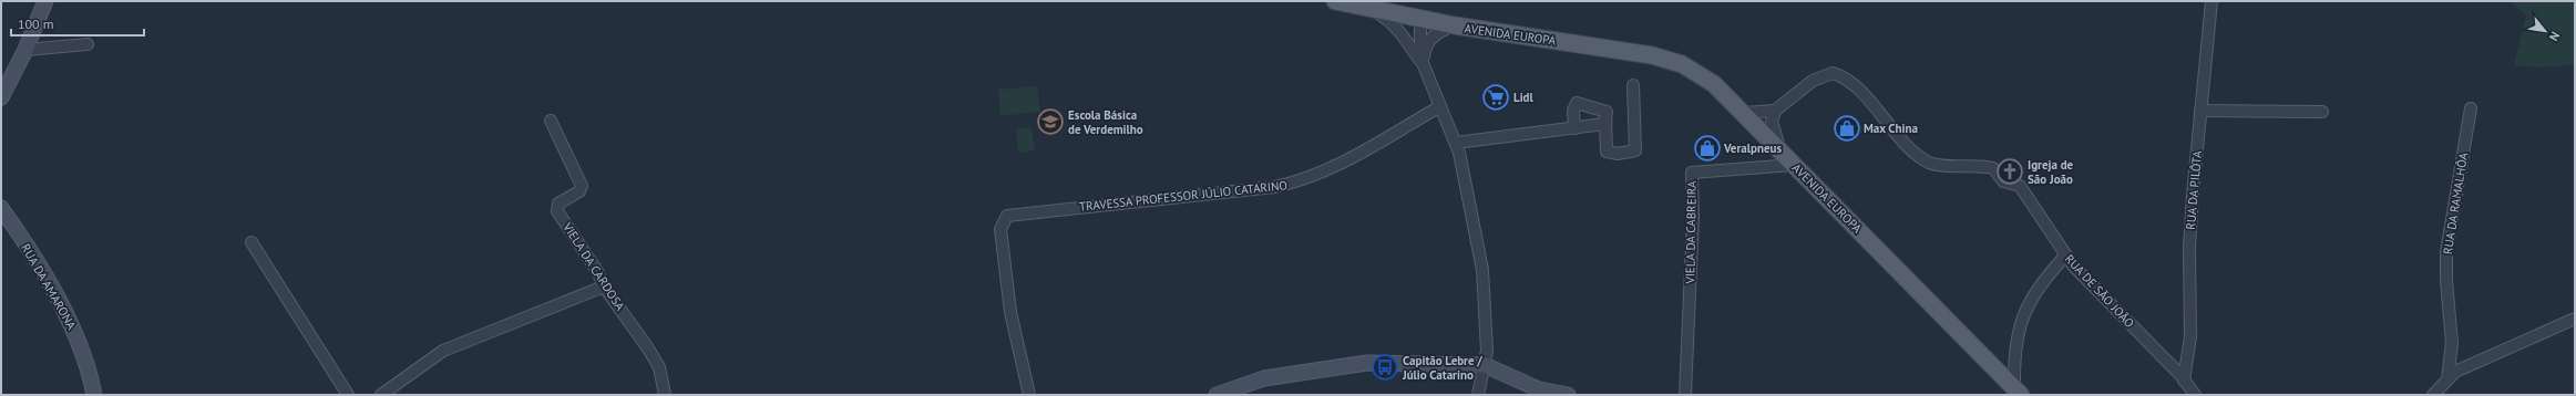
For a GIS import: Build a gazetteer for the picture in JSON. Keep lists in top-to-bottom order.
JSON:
{
  "streets": {
    "main road": ["AVENIDA EUROPA", "RUA DA AMARONA"],
    "street": [
      "RUA DA PILÔTA",
      "TRAVESSA PROFESSOR JÚLIO CATARINO",
      "RUA DA RAMALHÔA",
      "VIELA DA CABREIRA",
      "VIELA DA CARDOSA",
      "RUA DE SÃO JOÃO"
    ]
  },
  "crossings": [
    ["AVENIDA EUROPA", "VIELA DA CABREIRA"],
    ["RUA DA PILÔTA", "RUA DE SÃO JOÃO"]
  ],
  "places": {
    "supermarket": ["Lidl"],
    "school or university": ["Escola Básica de Verdemilho"],
    "shop": ["Max China", "Veralpneus"],
    "church": ["Igreja de São João"],
    "bus stop": ["Capitão Lebre / Júlio Catarino"]
  },
  "scale_bar": "100 m",
  "north": "bottom right"
}
